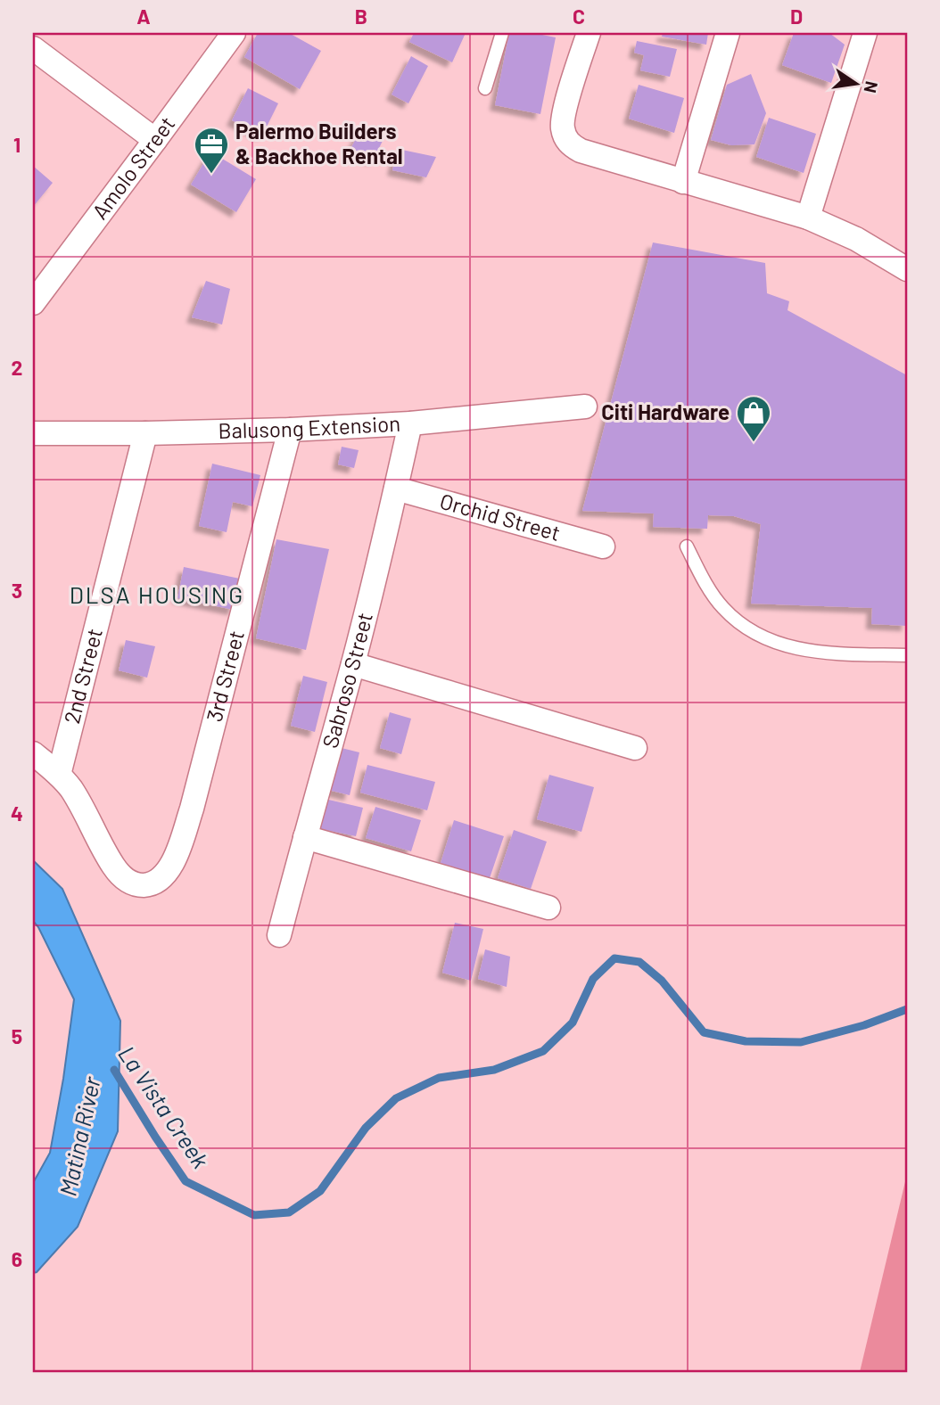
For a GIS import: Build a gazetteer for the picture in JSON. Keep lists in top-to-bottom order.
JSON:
{
  "streets": {
    "street": [
      "Amolo Street",
      "Balusong Extension",
      "Orchid Street",
      "2nd Street",
      "3rd Street",
      "Sabroso Street"
    ]
  },
  "crossings": [
    ["Balusong Extension", "2nd Street"],
    ["Balusong Extension", "3rd Street"],
    ["Balusong Extension", "Sabroso Street"],
    ["Orchid Street", "Sabroso Street"],
    ["2nd Street", "3rd Street"]
  ],
  "districts": ["DLSA HOUSING"],
  "water": ["La Vista Creek", "Matina River"],
  "places": {
    "office": ["Palermo Builders & Backhoe Rental"],
    "shop": ["Citi Hardware"]
  },
  "north": "right",
  "grid": {
    "columns": [
      "A",
      "B",
      "C",
      "D"
    ],
    "rows": [
      "1",
      "2",
      "3",
      "4",
      "5",
      "6"
    ]
  }
}
